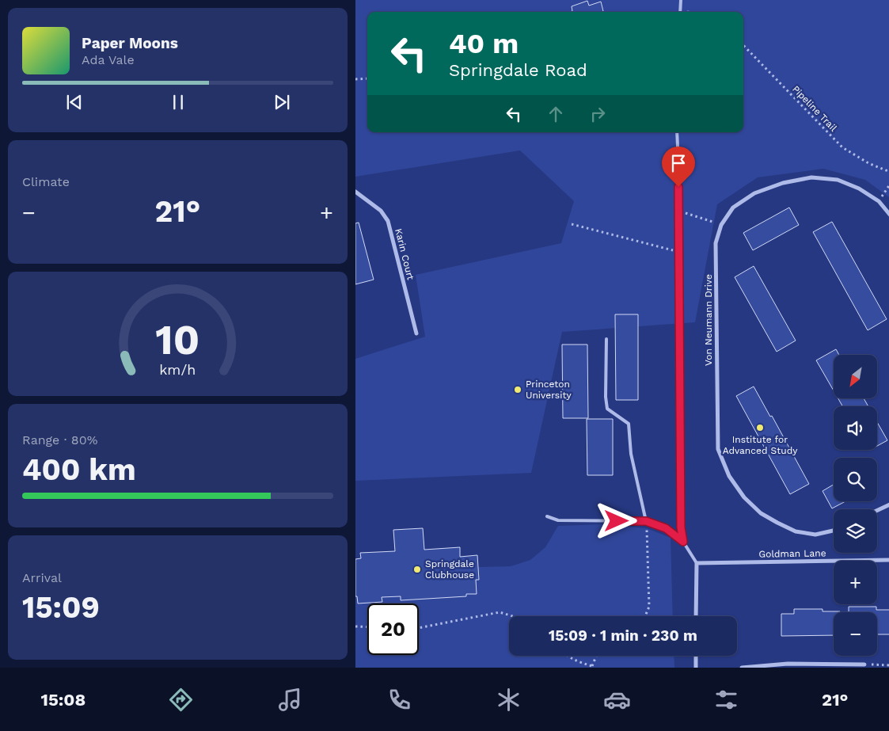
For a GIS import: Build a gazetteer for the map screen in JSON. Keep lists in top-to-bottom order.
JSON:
{
  "streets": {
    "street": ["Karin Court", "Von Neumann Drive", "Goldman Lane"],
    "path": ["Pipeline Trail"]
  },
  "places": ["Princeton University", "Institute for Advanced Study", "Springdale Clubhouse"],
  "north": "bottom left",
  "page": {
    "turn": ["40 m", "Springdale Road"],
    "song": ["Paper Moons", "Ada Vale"],
    "tile": [
      "Climate",
      ["Range · 80%", "400 km"],
      ["Arrival", "15:09"]
    ],
    "heat": ["−", "21°", "+"],
    "map_buttons": ["+", "−"],
    "limit": "20",
    "trip": "15:09 · 1 min · 230 m",
    "tabs": ["15:08", "21°"],
    "gauge": ["10", "km/h"]
  }
}
